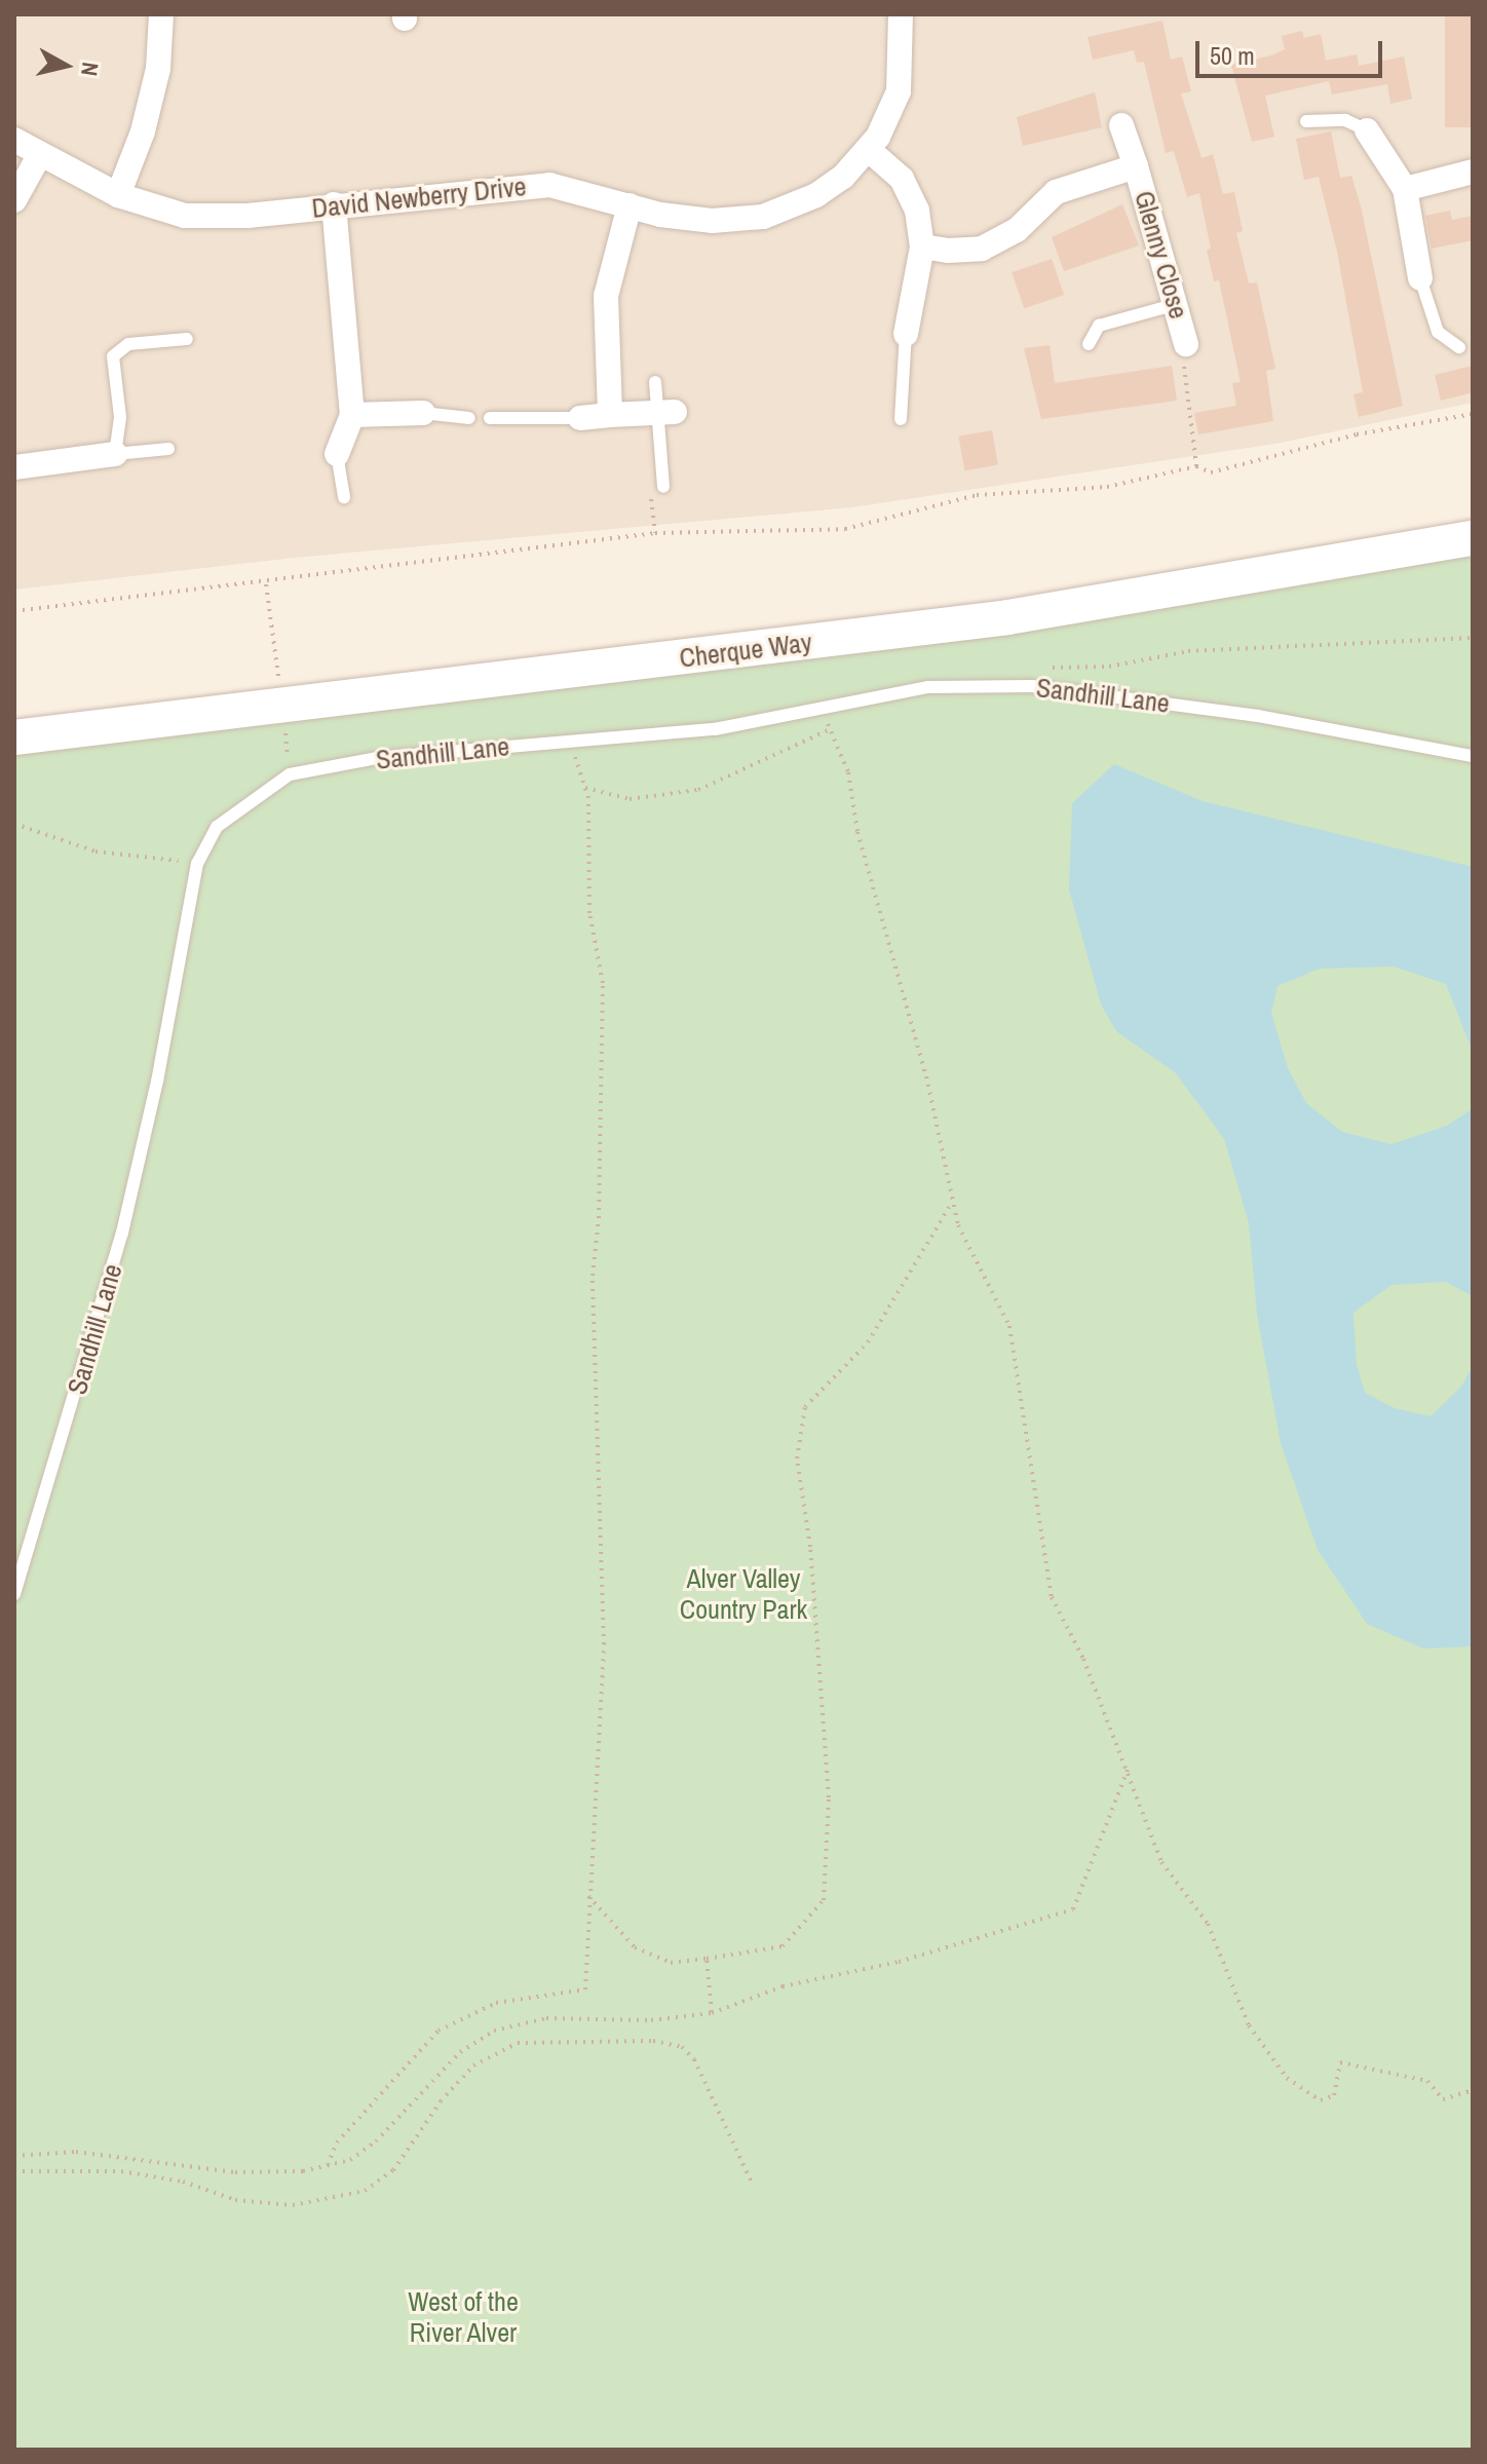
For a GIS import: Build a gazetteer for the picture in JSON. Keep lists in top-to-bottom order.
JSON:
{
  "streets": {
    "street": ["David Newberry Drive", "Glenny Close", "Cherque Way"],
    "lane": ["Sandhill Lane"]
  },
  "parks": ["Alver Valley Country Park", "West of the River Alver"],
  "scale_bar": "50 m",
  "north": "right"
}
